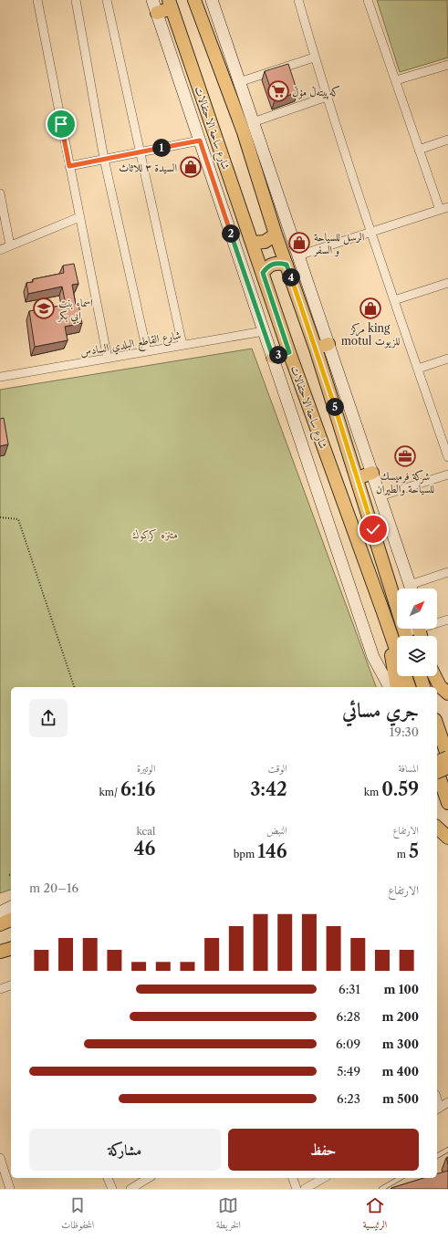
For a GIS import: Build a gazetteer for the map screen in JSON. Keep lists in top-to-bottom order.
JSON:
{
  "streets": {
    "main road": ["شارع ساحة الاحتفالات"],
    "street": ["شارع القاطع البلدي السادس"]
  },
  "parks": ["متنزه كركوك"],
  "places": {
    "supermarket": ["کەپیتەڵ مۆڵ"],
    "shop": ["السيدة ٣ للاثاث", "الرسل للسياحة و السفر", "مركز king motul للزيوت"],
    "school or university": ["اسماء بنت ابي بكر"],
    "office": ["شركة فرميسك للسياحة والطيران"]
  },
  "north": "top right",
  "page": {
    "pins": [
      "1",
      "2",
      "4",
      "3",
      "5"
    ],
    "heading": ["جري مسائي", "19:30"],
    "stats": [
      ["المسافة", "0.59 km"],
      ["الوقت", "3:42"],
      ["الوتيرة", "6:16 /km"],
      ["الارتفاع", "5 m"],
      ["النبض", "146 bpm"],
      ["kcal", "46"]
    ],
    "chart": ["الارتفاع", "16–20 m"],
    "list": [
      {
        "name": "100 m",
        "note": "6:31"
      },
      {
        "name": "200 m",
        "note": "6:28"
      },
      {
        "name": "300 m",
        "note": "6:09"
      },
      {
        "name": "400 m",
        "note": "5:49"
      },
      {
        "name": "500 m",
        "note": "6:23"
      }
    ],
    "buttons": ["حفظ", "مشاركة"],
    "tabs": ["الرئيسية", "الخريطة", "المحفوظات"]
  }
}
